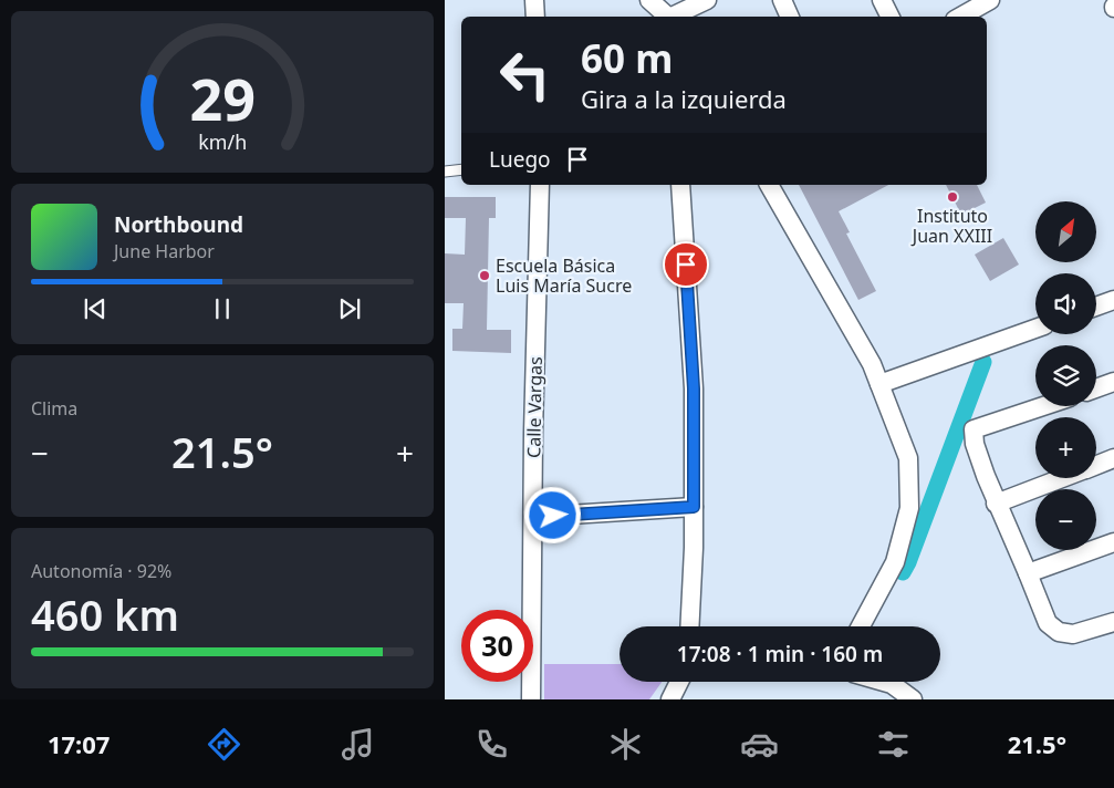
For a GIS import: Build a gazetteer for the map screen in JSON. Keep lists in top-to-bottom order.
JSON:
{
  "streets": {
    "street": ["Calle Vargas"]
  },
  "places": ["Instituto Juan XXIII", "Escuela Básica Luis María Sucre"],
  "north": "top right",
  "page": {
    "turn": ["60 m", "Gira a la izquierda"],
    "then": "Luego",
    "map_buttons": ["+", "−"],
    "song": ["Northbound", "June Harbor"],
    "tile": [
      "Clima",
      ["Autonomía · 92%", "460 km"]
    ],
    "heat": ["−", "21.5°", "+"],
    "limit": "30",
    "trip": "17:08 · 1 min · 160 m",
    "tabs": ["17:07", "21.5°"],
    "gauge": ["29", "km/h"]
  }
}
